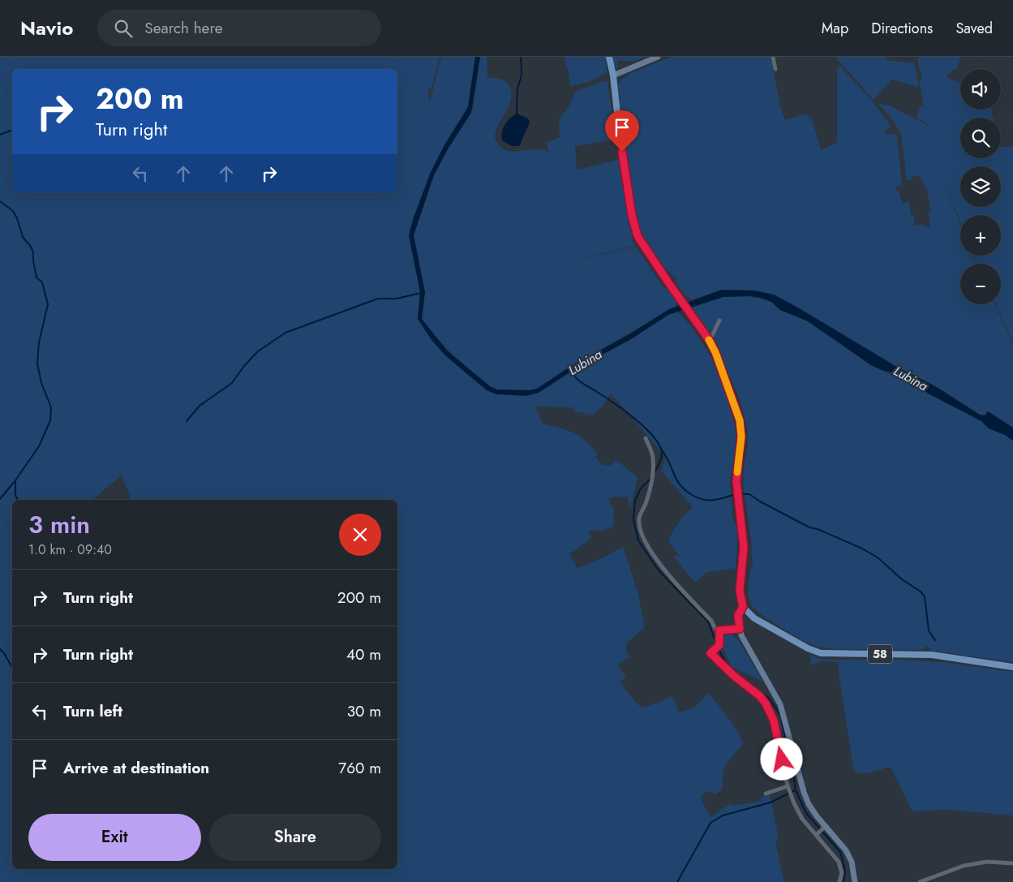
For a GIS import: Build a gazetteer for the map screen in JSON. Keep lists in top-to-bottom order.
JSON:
{
  "streets": {
    "main road": ["58"]
  },
  "water": ["Lubina"],
  "page": {
    "header": "Navio",
    "search": "Search here",
    "nav": ["Map", "Directions", "Saved"],
    "map_buttons": ["+", "−"],
    "turn": ["200 m", "Turn right"],
    "heading": ["3 min", "1.0 km · 09:40"],
    "list": [
      {
        "name": "Turn right",
        "value": "200 m"
      },
      {
        "name": "Turn right",
        "value": "40 m"
      },
      {
        "name": "Turn left",
        "value": "30 m"
      },
      {
        "name": "Arrive at destination",
        "value": "760 m"
      }
    ],
    "buttons": ["Exit", "Share"]
  }
}
